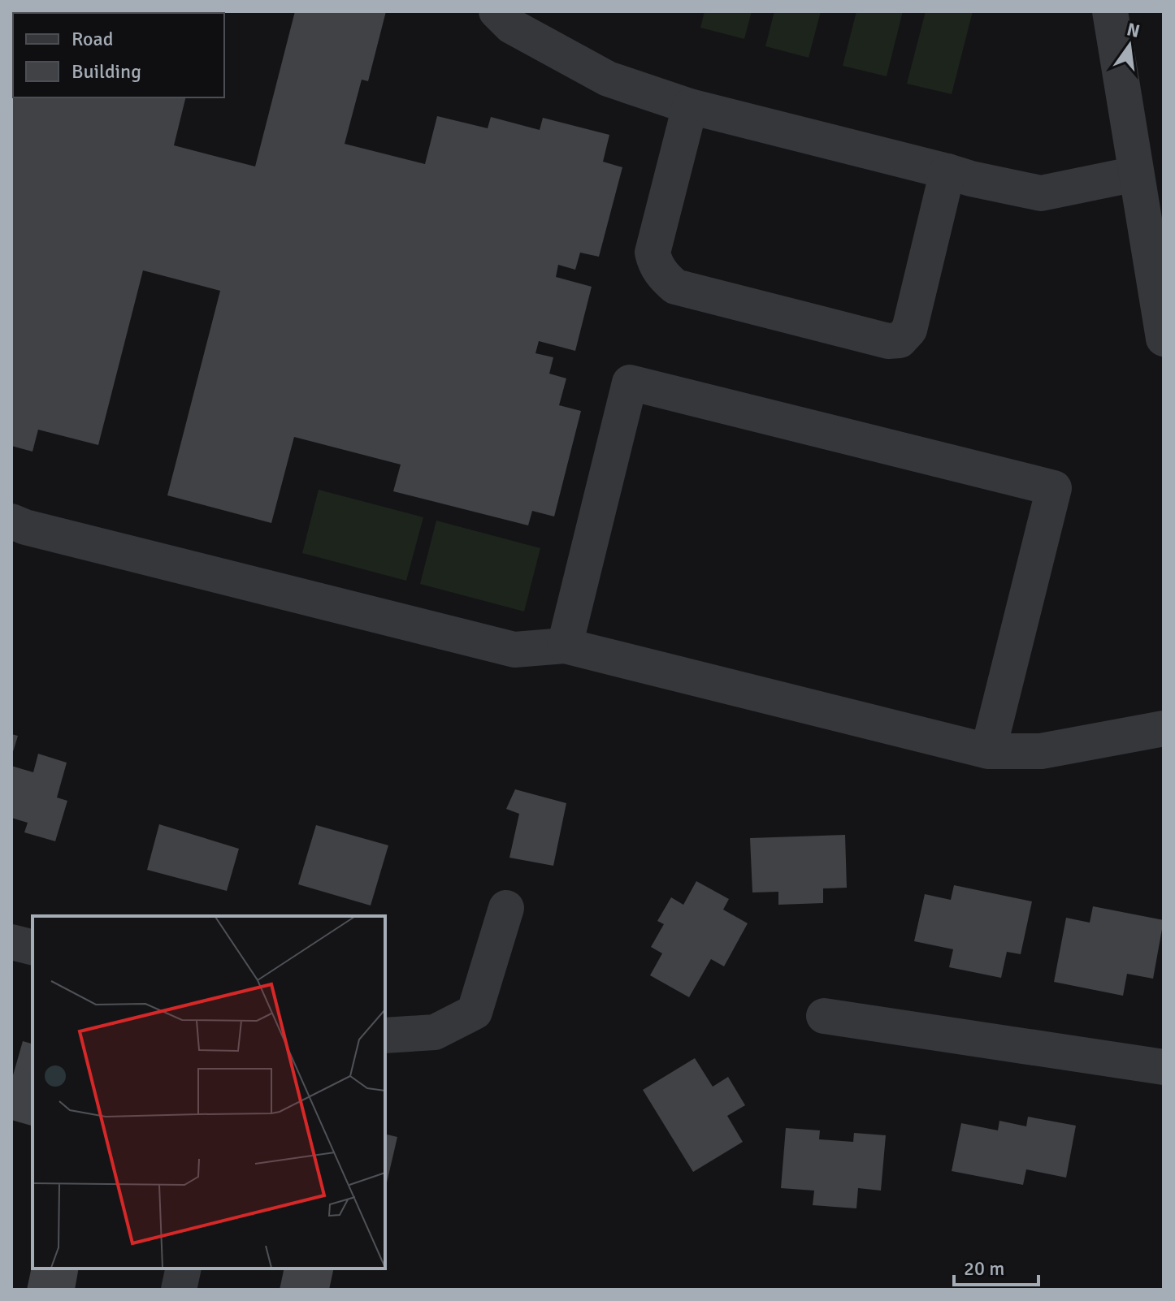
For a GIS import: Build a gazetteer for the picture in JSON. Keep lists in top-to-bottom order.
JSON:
{
  "legend": ["Road", "Building"],
  "scale_bar": "20 m",
  "north": "top"
}
